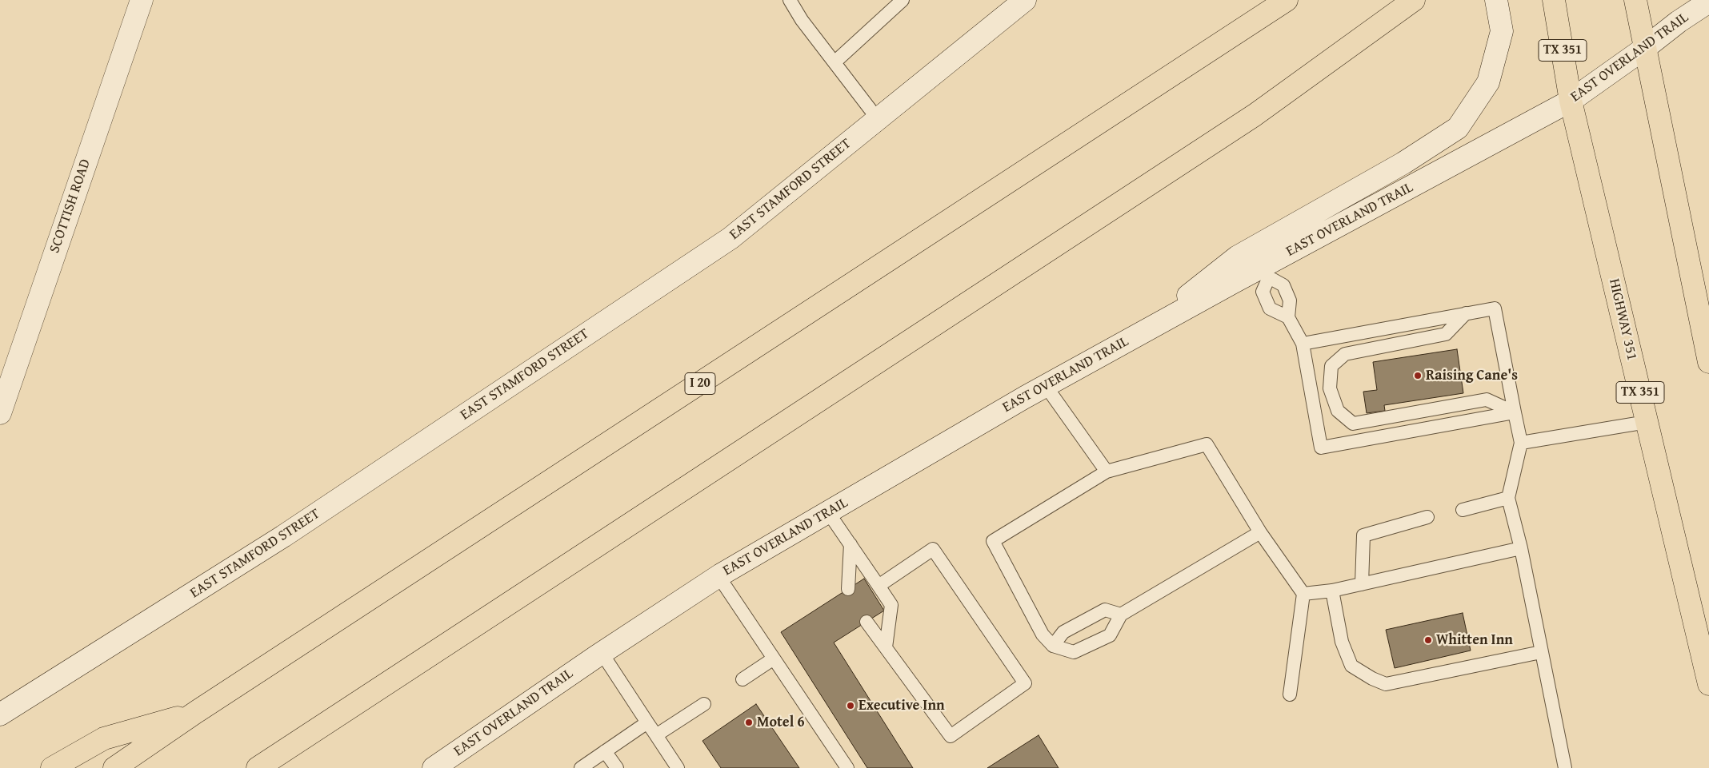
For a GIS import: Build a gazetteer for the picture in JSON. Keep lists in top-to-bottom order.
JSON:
{
  "streets": {
    "main road": [
      "TX 351",
      "EAST OVERLAND TRAIL",
      "EAST STAMFORD STREET",
      "SCOTTISH ROAD",
      "HIGHWAY 351",
      "I 20"
    ]
  },
  "crossings": [
    ["EAST OVERLAND TRAIL", "HIGHWAY 351"]
  ],
  "places": [
    "Raising Cane's",
    "Whitten Inn",
    "Executive Inn",
    "Motel 6"
  ]
}
